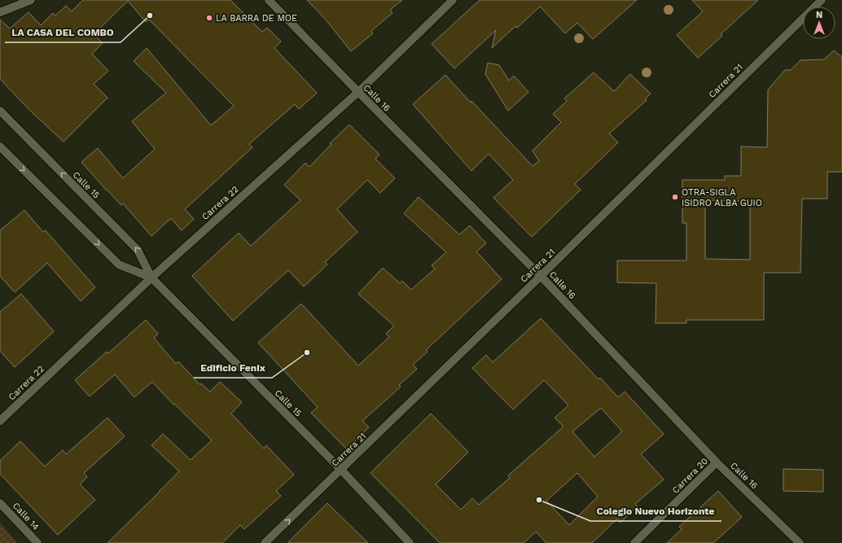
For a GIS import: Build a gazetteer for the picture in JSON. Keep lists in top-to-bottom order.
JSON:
{
  "streets": {
    "street": [
      "Carrera 21",
      "Calle 16",
      "Calle 15",
      "Carrera 22",
      "Carrera 20",
      "Calle 14"
    ]
  },
  "crossings": [
    ["Carrera 21", "Calle 16"],
    ["Carrera 21", "Calle 15"],
    ["Calle 16", "Carrera 22"],
    ["Calle 16", "Carrera 20"],
    ["Calle 15", "Carrera 22"]
  ],
  "places": [
    "LA CASA DEL COMBO",
    "LA BARRA DE MOE",
    "OTRA-SIGLA ISIDRO ALBA GUIO",
    "Edificio Fenix",
    "Colegio Nuevo Horizonte"
  ],
  "north": "top"
}
